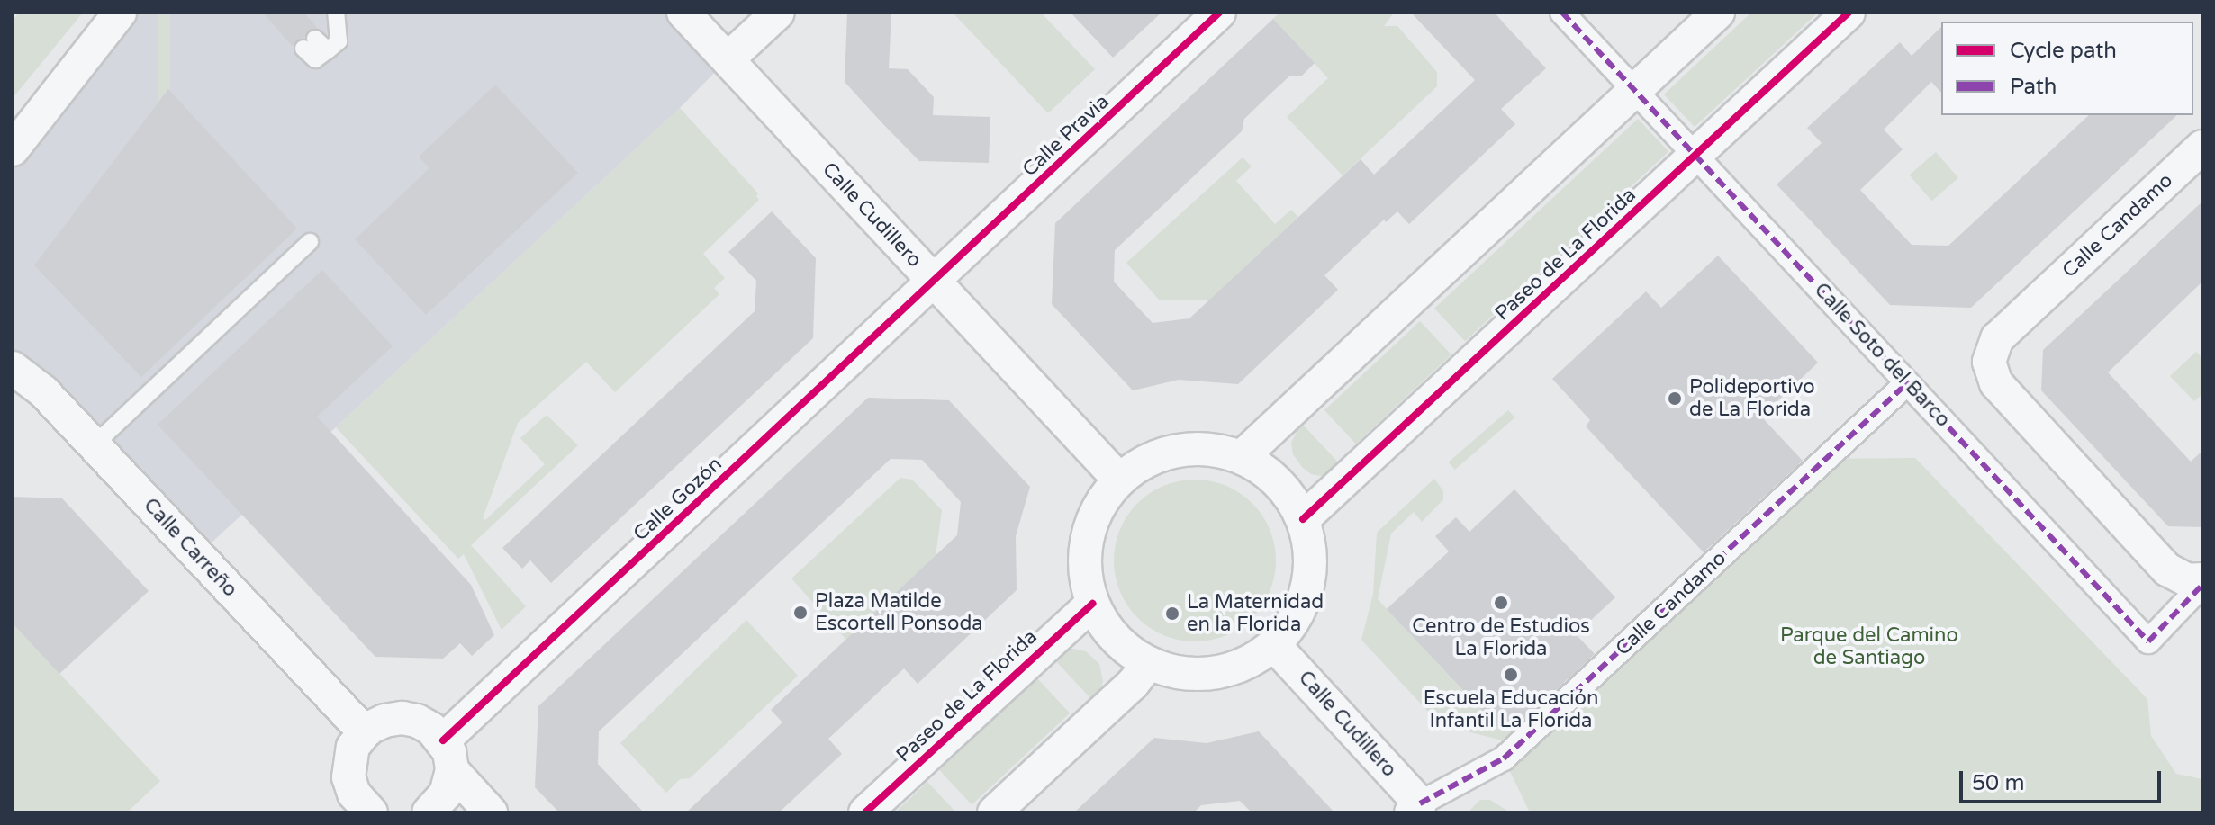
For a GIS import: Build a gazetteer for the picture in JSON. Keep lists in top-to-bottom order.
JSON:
{
  "streets": {
    "street": [
      "Calle Pravia",
      "Calle Cudillero",
      "Calle Candamo",
      "Paseo de La Florida",
      "Calle Soto del Barco",
      "Calle Gozón",
      "Calle Carreño"
    ]
  },
  "crossings": [
    ["Calle Pravia", "Calle Cudillero"],
    ["Calle Pravia", "Calle Gozón"],
    ["Calle Cudillero", "Calle Candamo"],
    ["Calle Cudillero", "Paseo de La Florida"],
    ["Calle Cudillero", "Calle Gozón"],
    ["Calle Candamo", "Calle Soto del Barco"],
    ["Paseo de La Florida", "Calle Soto del Barco"]
  ],
  "parks": ["Parque del Camino de Santiago"],
  "places": [
    "Polideportivo de La Florida",
    "Centro de Estudios La Florida",
    "Plaza Matilde Escortell Ponsoda",
    "La Maternidad en la Florida",
    "Escuela Educación Infantil La Florida"
  ],
  "legend": ["Cycle path", "Path"],
  "scale_bar": "50 m"
}
